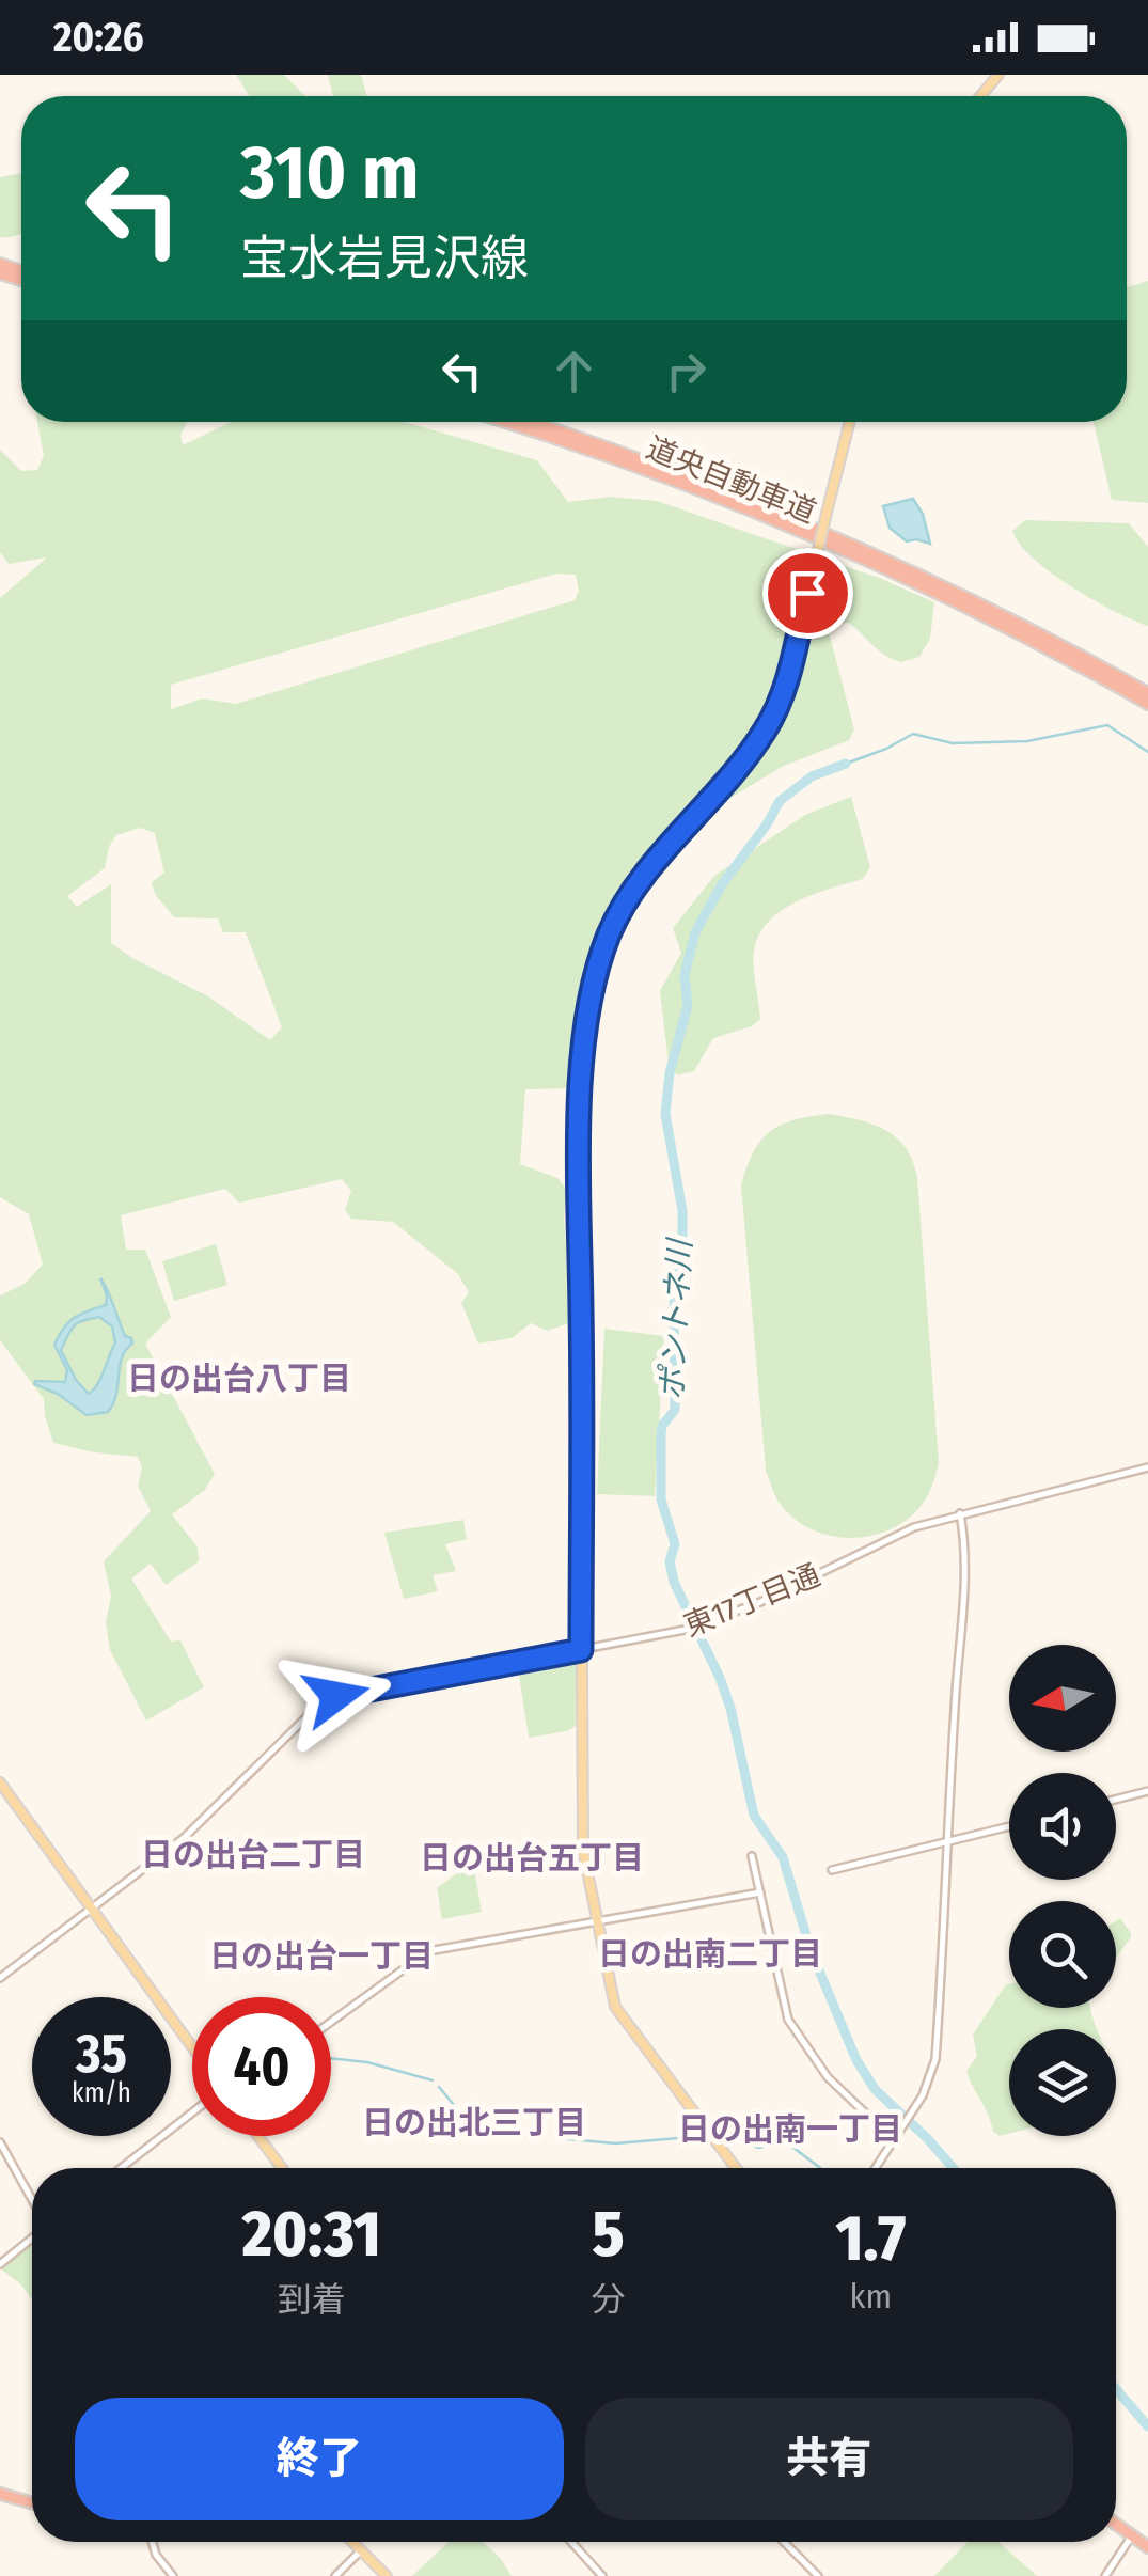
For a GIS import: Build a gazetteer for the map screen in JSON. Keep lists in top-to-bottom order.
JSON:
{
  "streets": {
    "highway": ["道央自動車道"],
    "street": ["東17丁目通"]
  },
  "districts": [
    "日の出台八丁目",
    "日の出台二丁目",
    "日の出台五丁目",
    "日の出南二丁目",
    "日の出台一丁目",
    "日の出北三丁目",
    "日の出南一丁目"
  ],
  "water": ["ポントネ川"],
  "north": "left",
  "page": {
    "status": "20:26",
    "turn": ["310 m", "宝水岩見沢線"],
    "speed": "35 km/h",
    "limit": "40",
    "eta": [
      "20:31",
      "到着",
      "5",
      "分",
      "1.7",
      "km"
    ],
    "buttons": ["終了", "共有"]
  }
}
